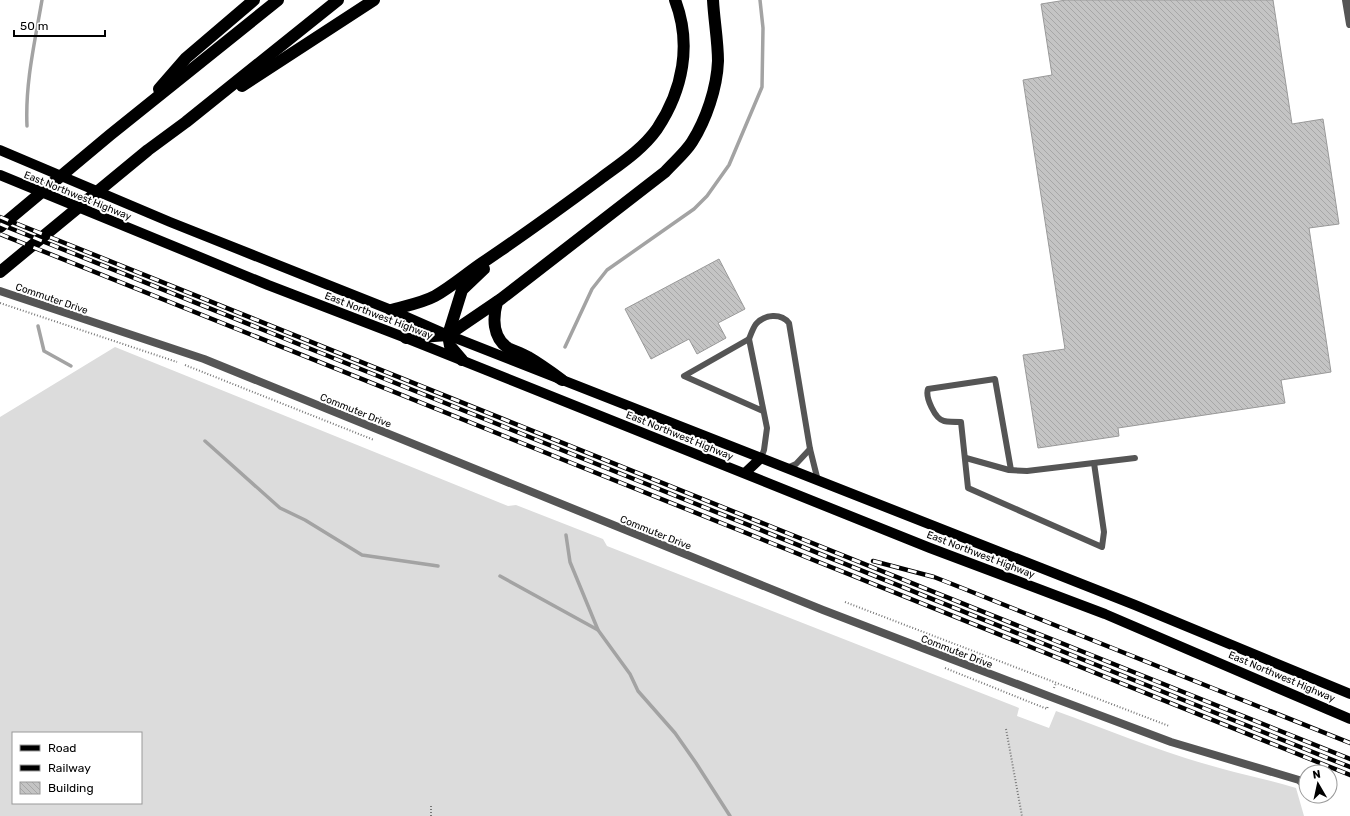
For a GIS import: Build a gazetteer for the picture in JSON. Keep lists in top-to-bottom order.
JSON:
{
  "streets": {
    "main road": ["East Northwest Highway"],
    "street": ["Commuter Drive"]
  },
  "legend": ["Road", "Railway", "Building"],
  "scale_bar": "50 m",
  "north": "top"
}
